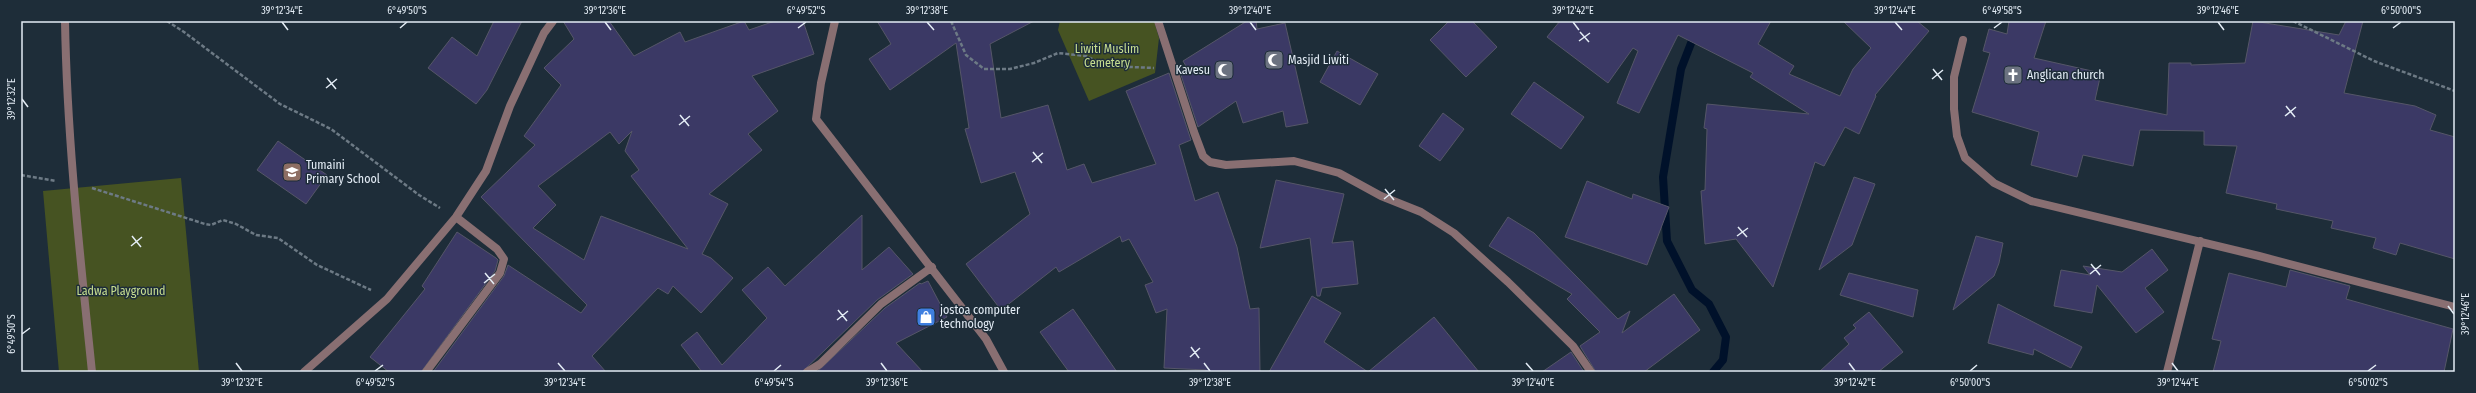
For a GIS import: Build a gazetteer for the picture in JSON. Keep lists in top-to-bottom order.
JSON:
{
  "parks": ["Liwiti Muslim Cemetery", "Ladwa Playground"],
  "places": {
    "mosque": ["Masjid Liwiti", "Kavesu"],
    "church": ["Anglican church"],
    "school or university": ["Tumaini Primary School"],
    "shop": ["jostoa computer technology"]
  },
  "coordinates": [
    "39°12'34\"E",
    "6°49'50\"S",
    "39°12'36\"E",
    "6°49'52\"S",
    "39°12'38\"E",
    "39°12'40\"E",
    "39°12'42\"E",
    "39°12'44\"E",
    "6°49'58\"S",
    "39°12'46\"E",
    "6°50'00\"S",
    "39°12'32\"E",
    "6°49'54\"S",
    "6°50'02\"S"
  ]
}
